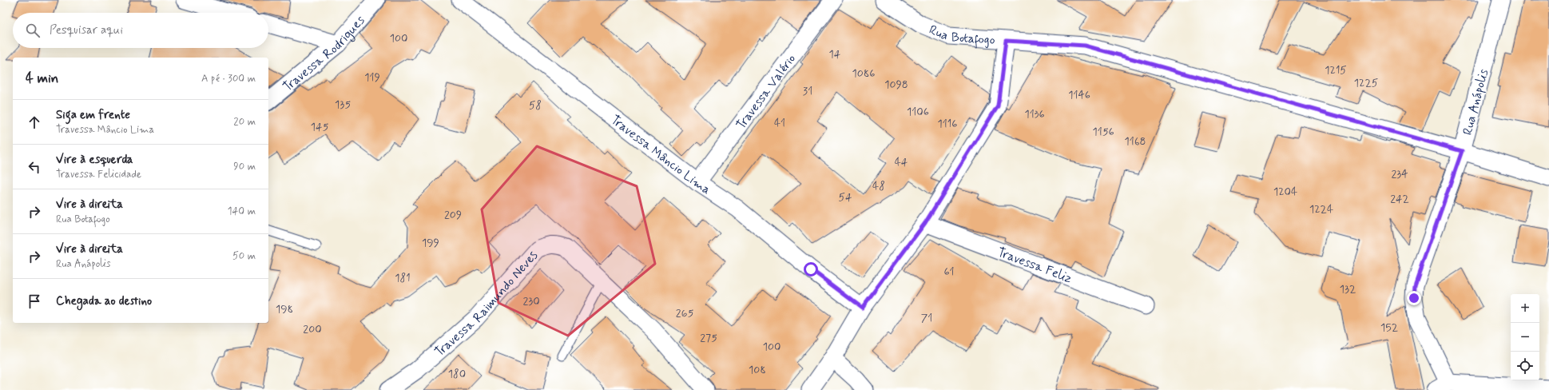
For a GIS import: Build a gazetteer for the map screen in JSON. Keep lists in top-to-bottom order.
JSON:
{
  "streets": {
    "street": [
      "Rua Botafogo",
      "Travessa Rodrigues",
      "Travessa Valério",
      "Rua Anápolis",
      "Travessa Mâncio Lima",
      "Travessa Feliz",
      "Travessa Raimundo Neves"
    ]
  },
  "crossings": [
    ["Rua Botafogo", "Rua Anápolis"],
    ["Travessa Valério", "Travessa Mâncio Lima"]
  ],
  "house_numbers": [
    "100",
    "14",
    "1215",
    "1086",
    "119",
    "1225",
    "1098",
    "31",
    "1146",
    "135",
    "58",
    "1106",
    "1136",
    "41",
    "1116",
    "145",
    "1156",
    "1168",
    "44",
    "234",
    "48",
    "1204",
    "54",
    "242",
    "1224",
    "209",
    "199",
    "61",
    "181",
    "132",
    "230",
    "198",
    "265",
    "71",
    "152",
    "200",
    "275",
    "100",
    "108",
    "180"
  ],
  "page": {
    "search": "Pesquisar aqui",
    "heading": ["4 min", "A pé · 300 m"],
    "list": [
      ["Siga em frente", "Travessa Mâncio Lima", "20 m"],
      ["Vire à esquerda", "Travessa Felicidade", "90 m"],
      ["Vire à direita", "Rua Botafogo", "140 m"],
      ["Vire à direita", "Rua Anápolis", "50 m"],
      "Chegada ao destino"
    ],
    "map_buttons": ["+", "−"]
  }
}
